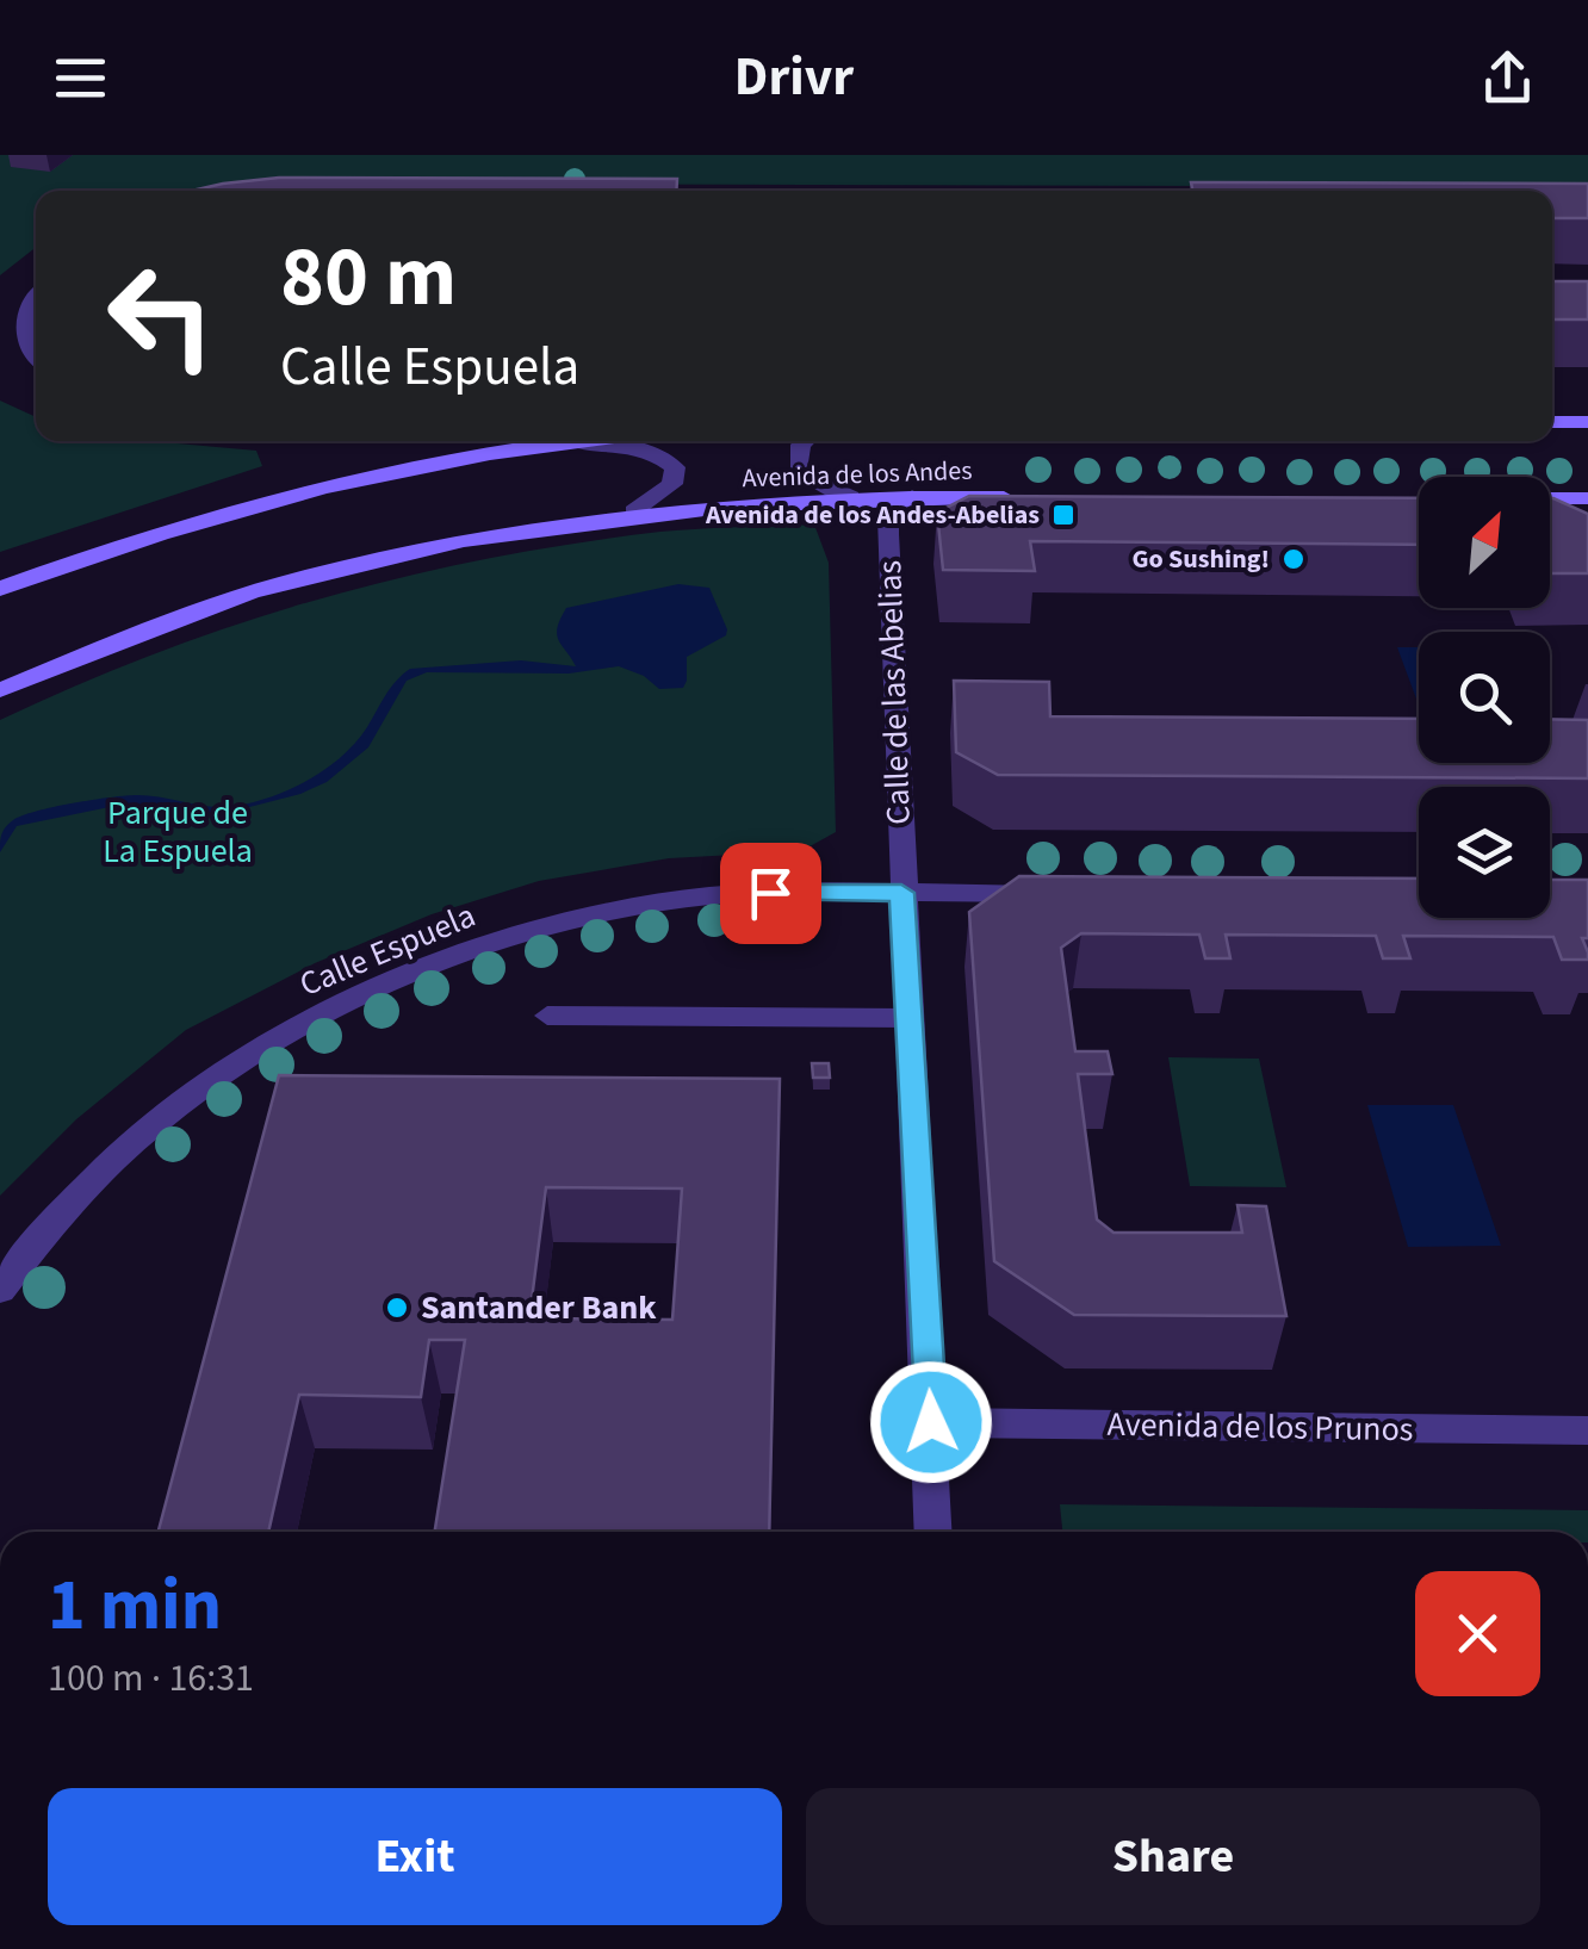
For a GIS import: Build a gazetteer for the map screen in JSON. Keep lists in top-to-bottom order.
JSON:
{
  "streets": {
    "main road": ["Avenida de los Andes"],
    "street": ["Calle de las Abelias", "Calle Espuela", "Avenida de los Prunos"]
  },
  "crossings": [
    ["Avenida de los Andes", "Calle de las Abelias"],
    ["Calle de las Abelias", "Calle Espuela"],
    ["Calle de las Abelias", "Avenida de los Prunos"]
  ],
  "parks": ["Parque de La Espuela"],
  "places": {
    "transit": ["Avenida de los Andes-Abelias"],
    "other": ["Go Sushing!", "Santander Bank"]
  },
  "north": "top right",
  "page": {
    "header": "Drivr",
    "turn": ["80 m", "Calle Espuela"],
    "heading": ["1 min", "100 m · 16:31"],
    "buttons": ["Exit", "Share"]
  }
}
